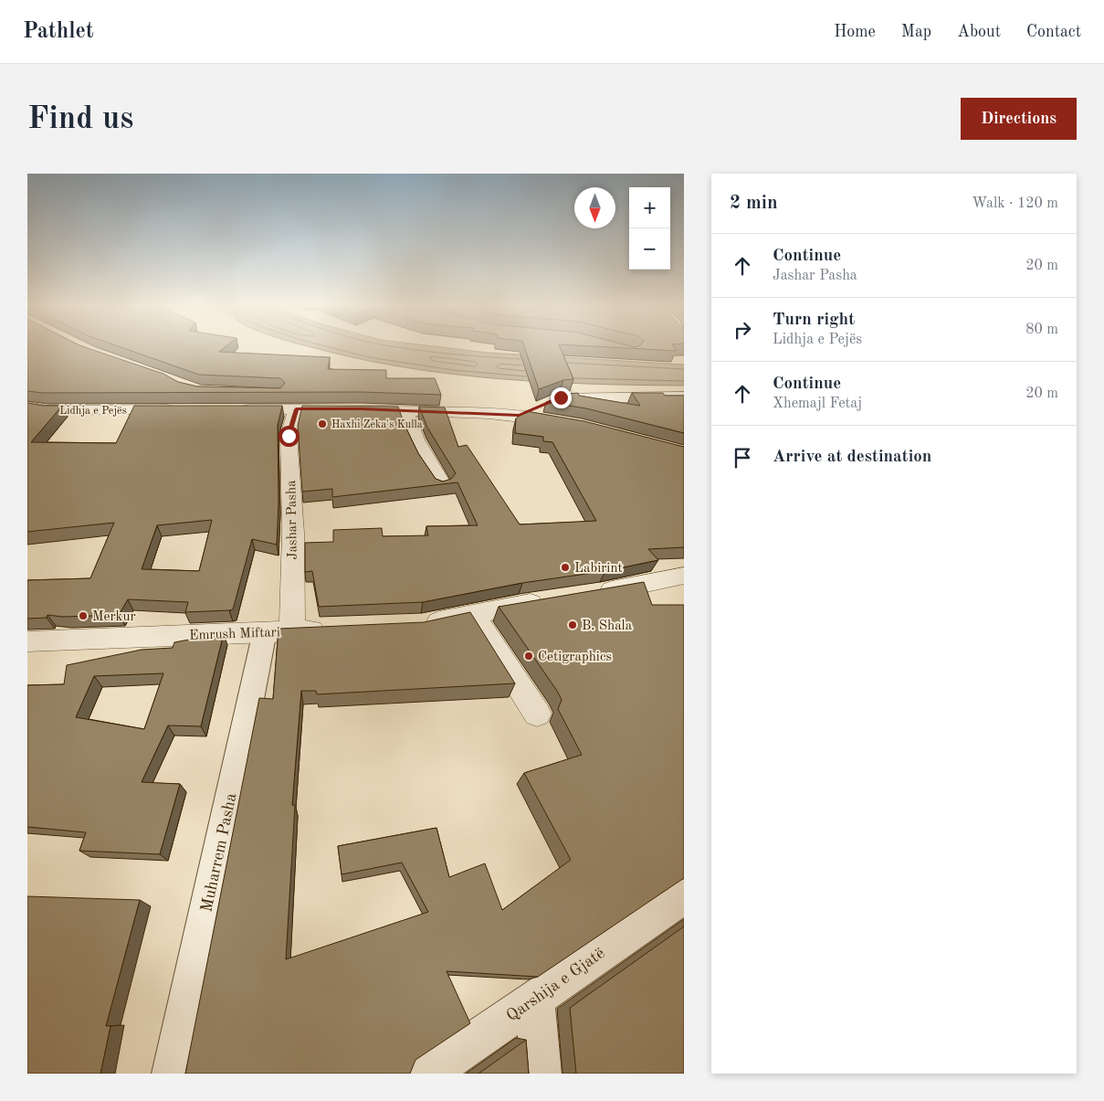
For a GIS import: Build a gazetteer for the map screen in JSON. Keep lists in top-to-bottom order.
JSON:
{
  "streets": {
    "street": [
      "Lidhja e Pejës",
      "Jashar Pasha",
      "Emrush Miftari",
      "Muharrem Pasha",
      "Qarshija e Gjatë"
    ]
  },
  "crossings": [
    ["Jashar Pasha", "Emrush Miftari"],
    ["Jashar Pasha", "Muharrem Pasha"],
    ["Emrush Miftari", "Muharrem Pasha"]
  ],
  "places": [
    "Haxhi Zeka's Kulla",
    "Labirint",
    "Merkur",
    "B. Shala",
    "Cetigraphics"
  ],
  "north": "bottom",
  "page": {
    "header": "Pathlet",
    "nav": [
      "Home",
      "Map",
      "About",
      "Contact"
    ],
    "buttons": "Directions",
    "title": "Find us",
    "heading": ["2 min", "Walk · 120 m"],
    "map_buttons": ["+", "−"],
    "list": [
      ["Continue", "Jashar Pasha", "20 m"],
      ["Turn right", "Lidhja e Pejës", "80 m"],
      ["Continue", "Xhemajl Fetaj", "20 m"],
      "Arrive at destination"
    ]
  }
}
